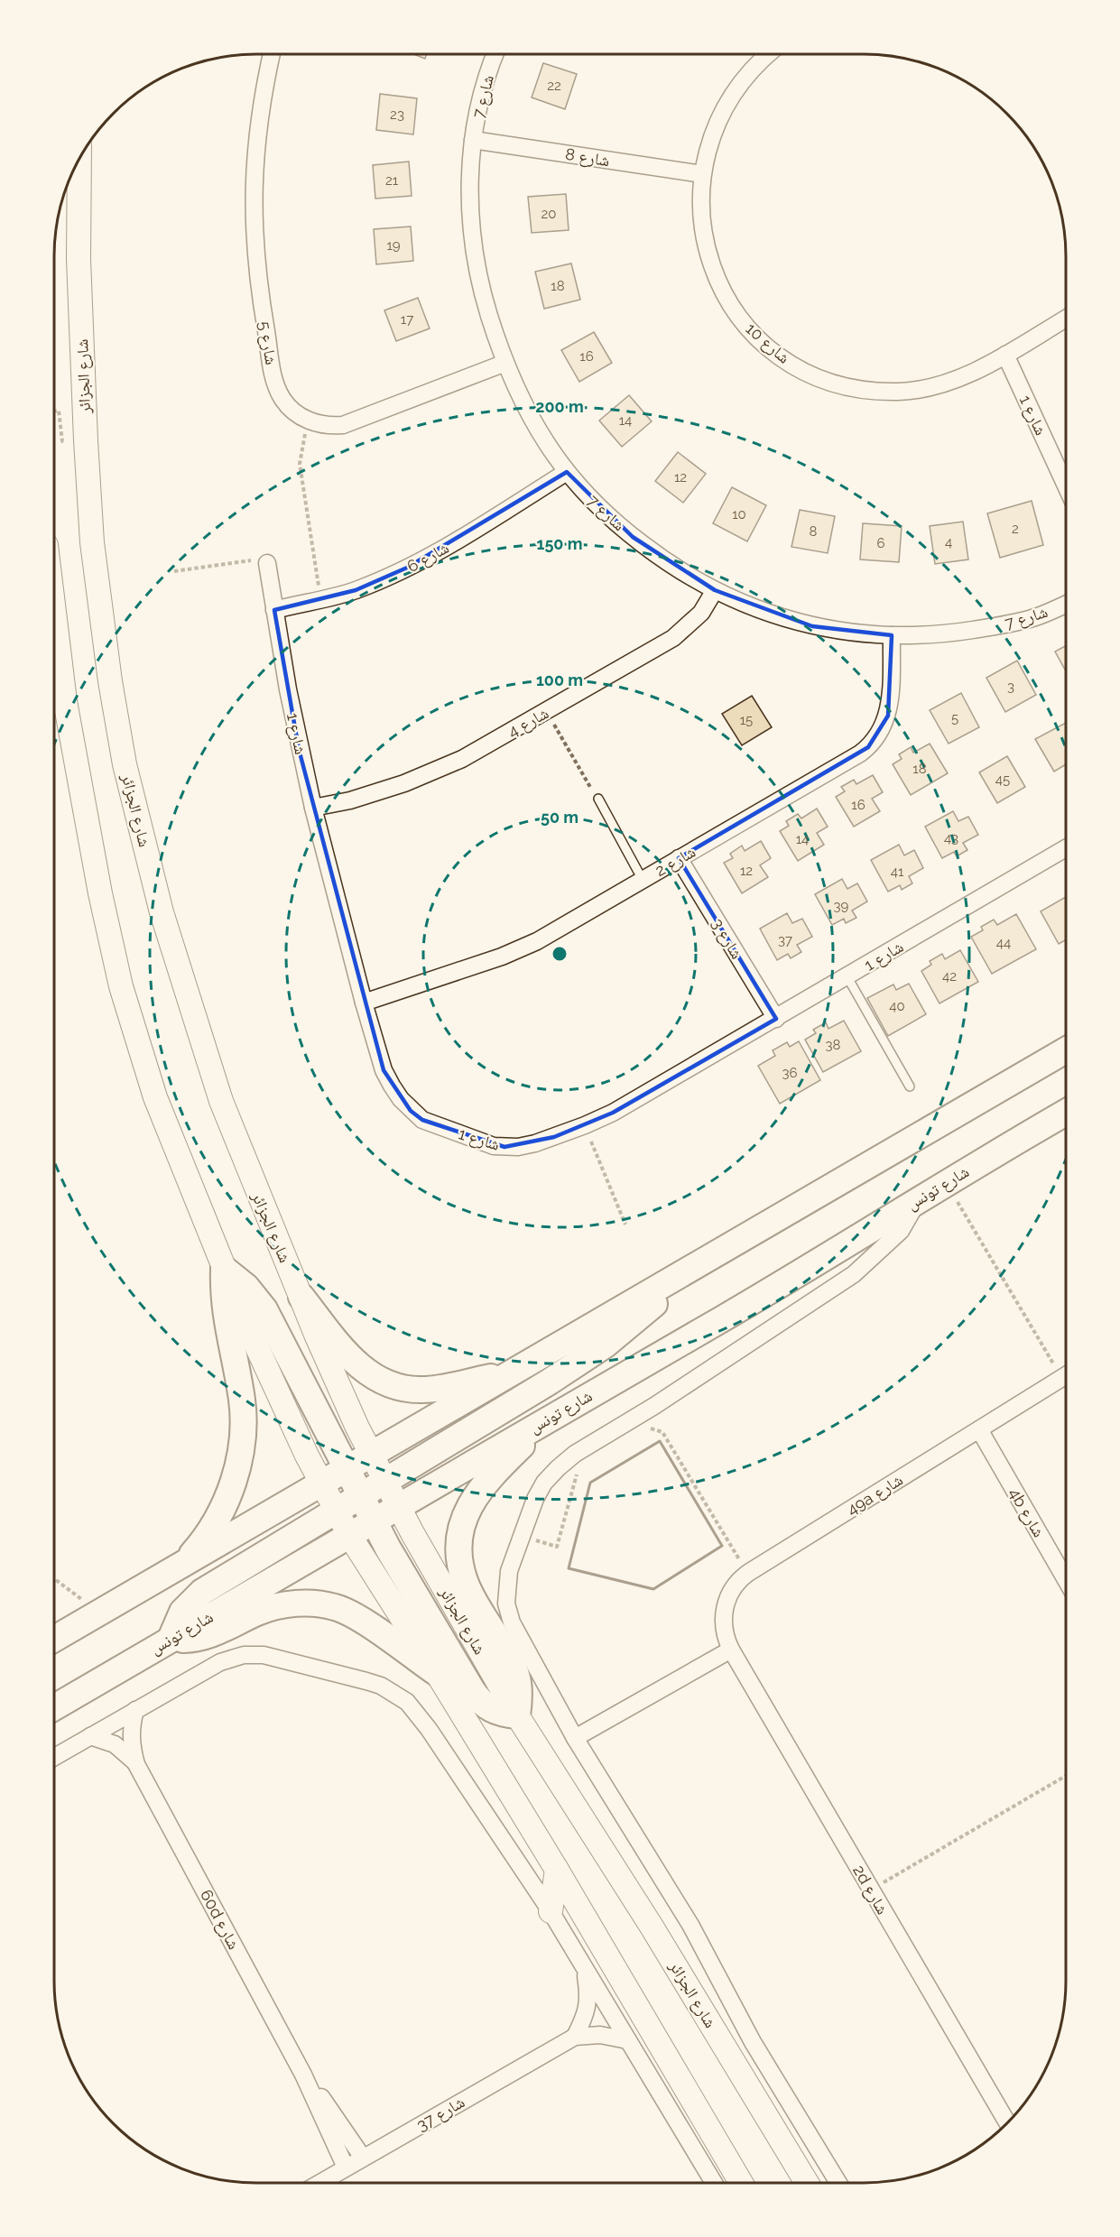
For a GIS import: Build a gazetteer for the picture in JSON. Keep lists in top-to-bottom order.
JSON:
{
  "streets": {
    "main road": ["شارع الجزائر", "شارع تونس"],
    "street": [
      "شارع 7",
      "شارع 8",
      "شارع 5",
      "شارع 10",
      "شارع 1",
      "شارع 6",
      "شارع 4",
      "شارع 2",
      "شارع 3",
      "49a شارع",
      "4b شارع",
      "2d شارع",
      "60d شارع",
      "شارع 37"
    ]
  },
  "crossings": [
    ["شارع 7", "شارع 8"],
    ["شارع 7", "شارع 5"],
    ["شارع 7", "شارع 6"],
    ["شارع 7", "شارع 4"],
    ["شارع 7", "شارع 2"],
    ["شارع 8", "شارع 10"],
    ["شارع 10", "شارع 1"],
    ["شارع الجزائر", "شارع تونس"],
    ["شارع 1", "شارع 6"],
    ["شارع 1", "شارع 4"],
    ["شارع 1", "شارع 2"],
    ["شارع 1", "شارع 3"],
    ["شارع 2", "شارع 3"],
    ["49a شارع", "4b شارع"],
    ["49a شارع", "2d شارع"],
    ["60d شارع", "شارع 37"]
  ],
  "house_numbers": [
    "22",
    "23",
    "21",
    "20",
    "19",
    "18",
    "17",
    "16",
    "14",
    "12",
    "10",
    "2",
    "8",
    "4",
    "6",
    "3",
    "5",
    "15",
    "18",
    "45",
    "16",
    "43",
    "14",
    "12",
    "41",
    "39",
    "37",
    "44",
    "42",
    "40",
    "38",
    "36"
  ],
  "rings": [
    "200 m",
    "150 m",
    "100 m",
    "50 m"
  ]
}
